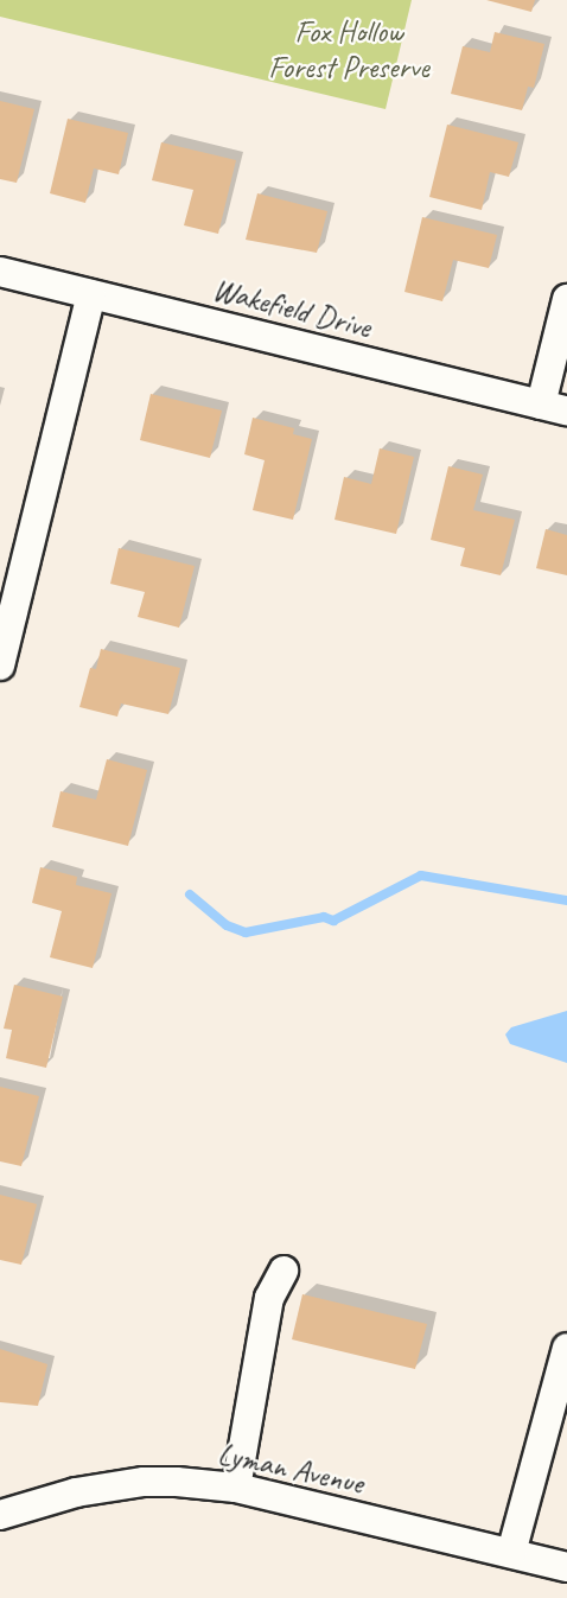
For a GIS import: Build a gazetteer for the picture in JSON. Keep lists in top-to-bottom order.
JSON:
{
  "streets": {
    "street": ["Wakefield Drive", "Lyman Avenue"]
  },
  "parks": ["Fox Hollow Forest Preserve"]
}
